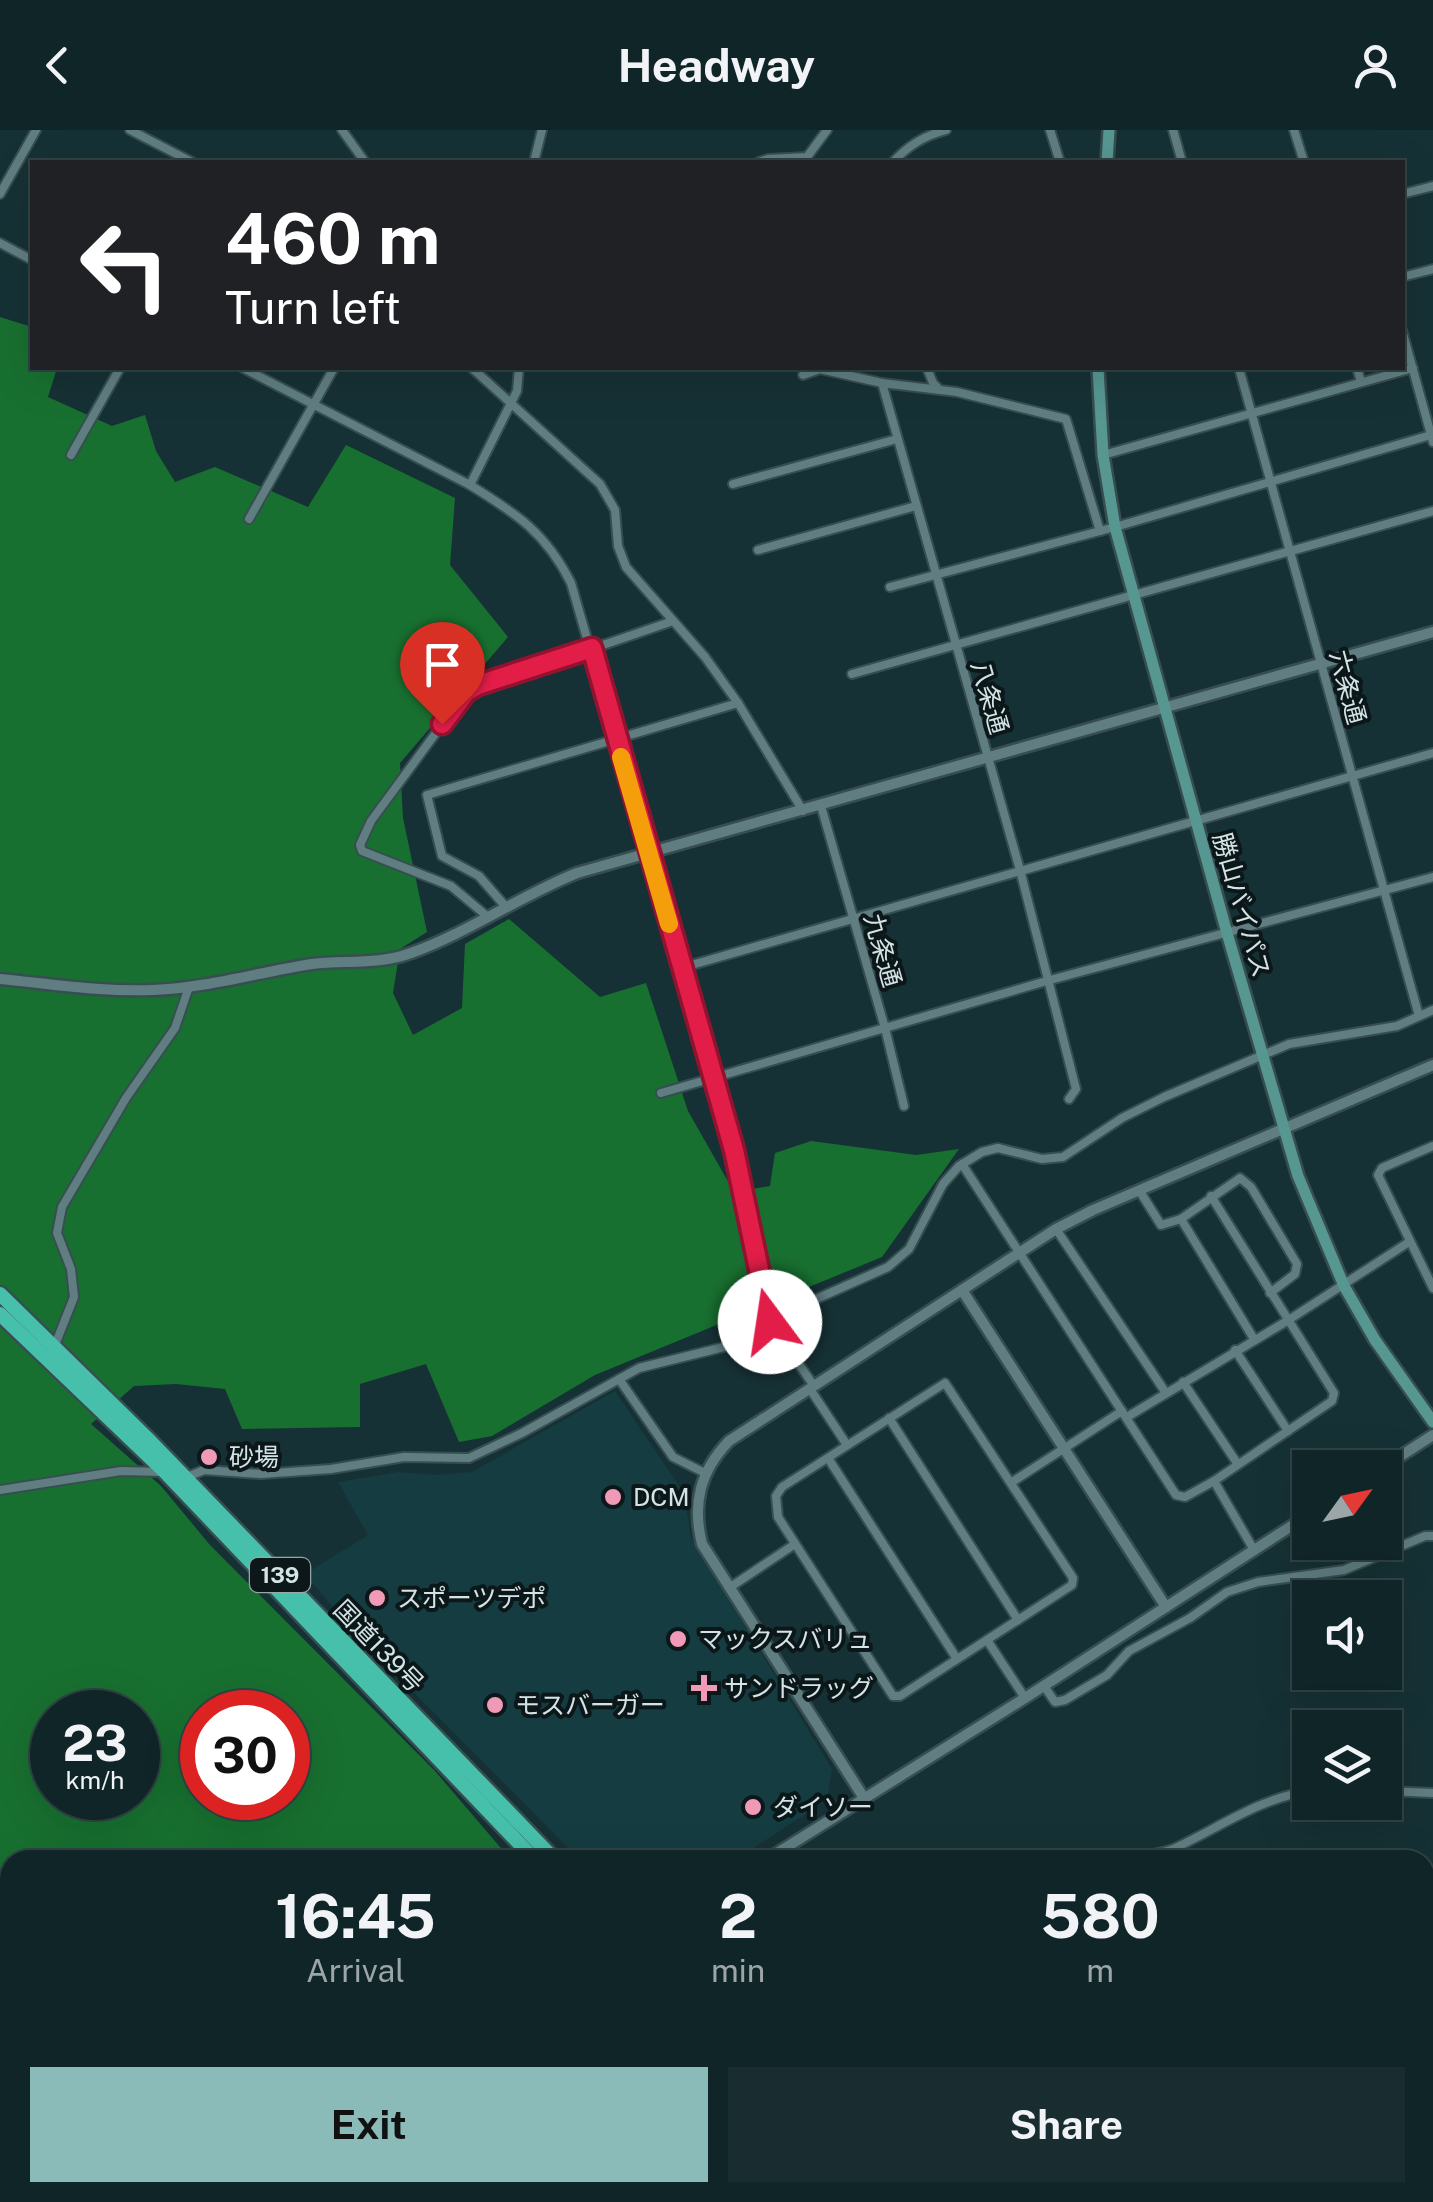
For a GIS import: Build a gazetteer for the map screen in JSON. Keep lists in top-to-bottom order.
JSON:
{
  "streets": {
    "highway": ["139", "国道139号"],
    "main road": ["勝山バイパス"],
    "street": ["六条通", "八条通", "九条通"]
  },
  "places": {
    "other": [
      "砂場",
      "DCM",
      "スポーツデポ",
      "マックスバリュ",
      "モスバーガー",
      "ダイソー"
    ],
    "health": ["サンドラッグ"]
  },
  "north": "top right",
  "page": {
    "header": "Headway",
    "turn": ["460 m", "Turn left"],
    "speed": "23 km/h",
    "limit": "30",
    "eta": [
      "16:45",
      "Arrival",
      "2",
      "min",
      "580",
      "m"
    ],
    "buttons": ["Exit", "Share"]
  }
}
